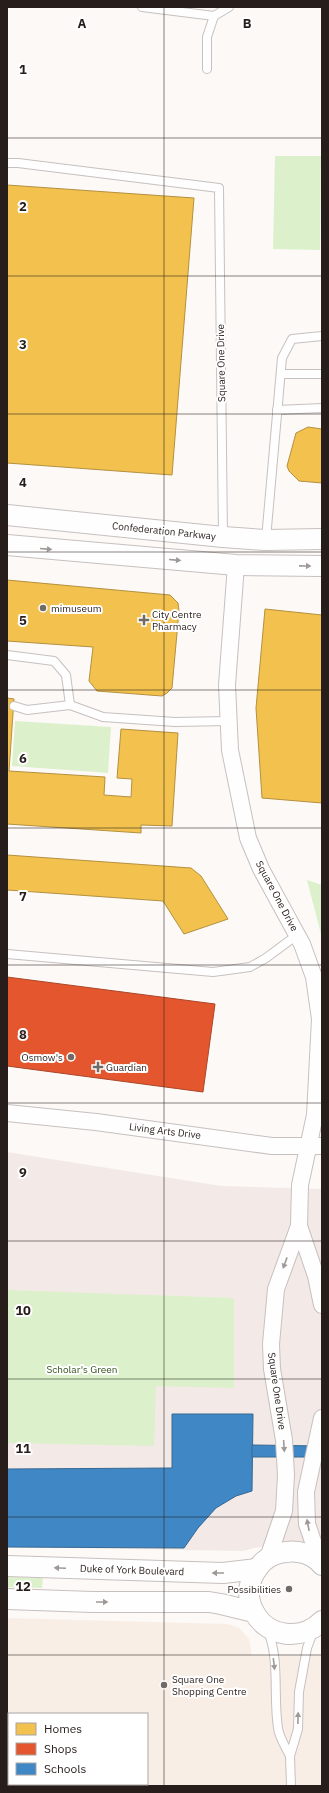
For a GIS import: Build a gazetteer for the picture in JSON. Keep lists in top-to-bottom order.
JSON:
{
  "streets": {
    "street": [
      "Square One Drive",
      "Confederation Parkway",
      "Living Arts Drive",
      "Duke of York Boulevard"
    ]
  },
  "crossings": [
    ["Square One Drive", "Confederation Parkway"],
    ["Square One Drive", "Living Arts Drive"],
    ["Square One Drive", "Duke of York Boulevard"]
  ],
  "parks": ["Scholar's Green"],
  "places": {
    "other": [
      "mimuseum",
      "Osmow's",
      "Possibilities",
      "Square One Shopping Centre"
    ],
    "health": ["City Centre Pharmacy", "Guardian"]
  },
  "legend": ["Homes", "Shops", "Schools"],
  "grid": {
    "columns": ["A", "B"],
    "rows": [
      "1",
      "2",
      "3",
      "4",
      "5",
      "6",
      "7",
      "8",
      "9",
      "10",
      "11",
      "12"
    ]
  }
}
